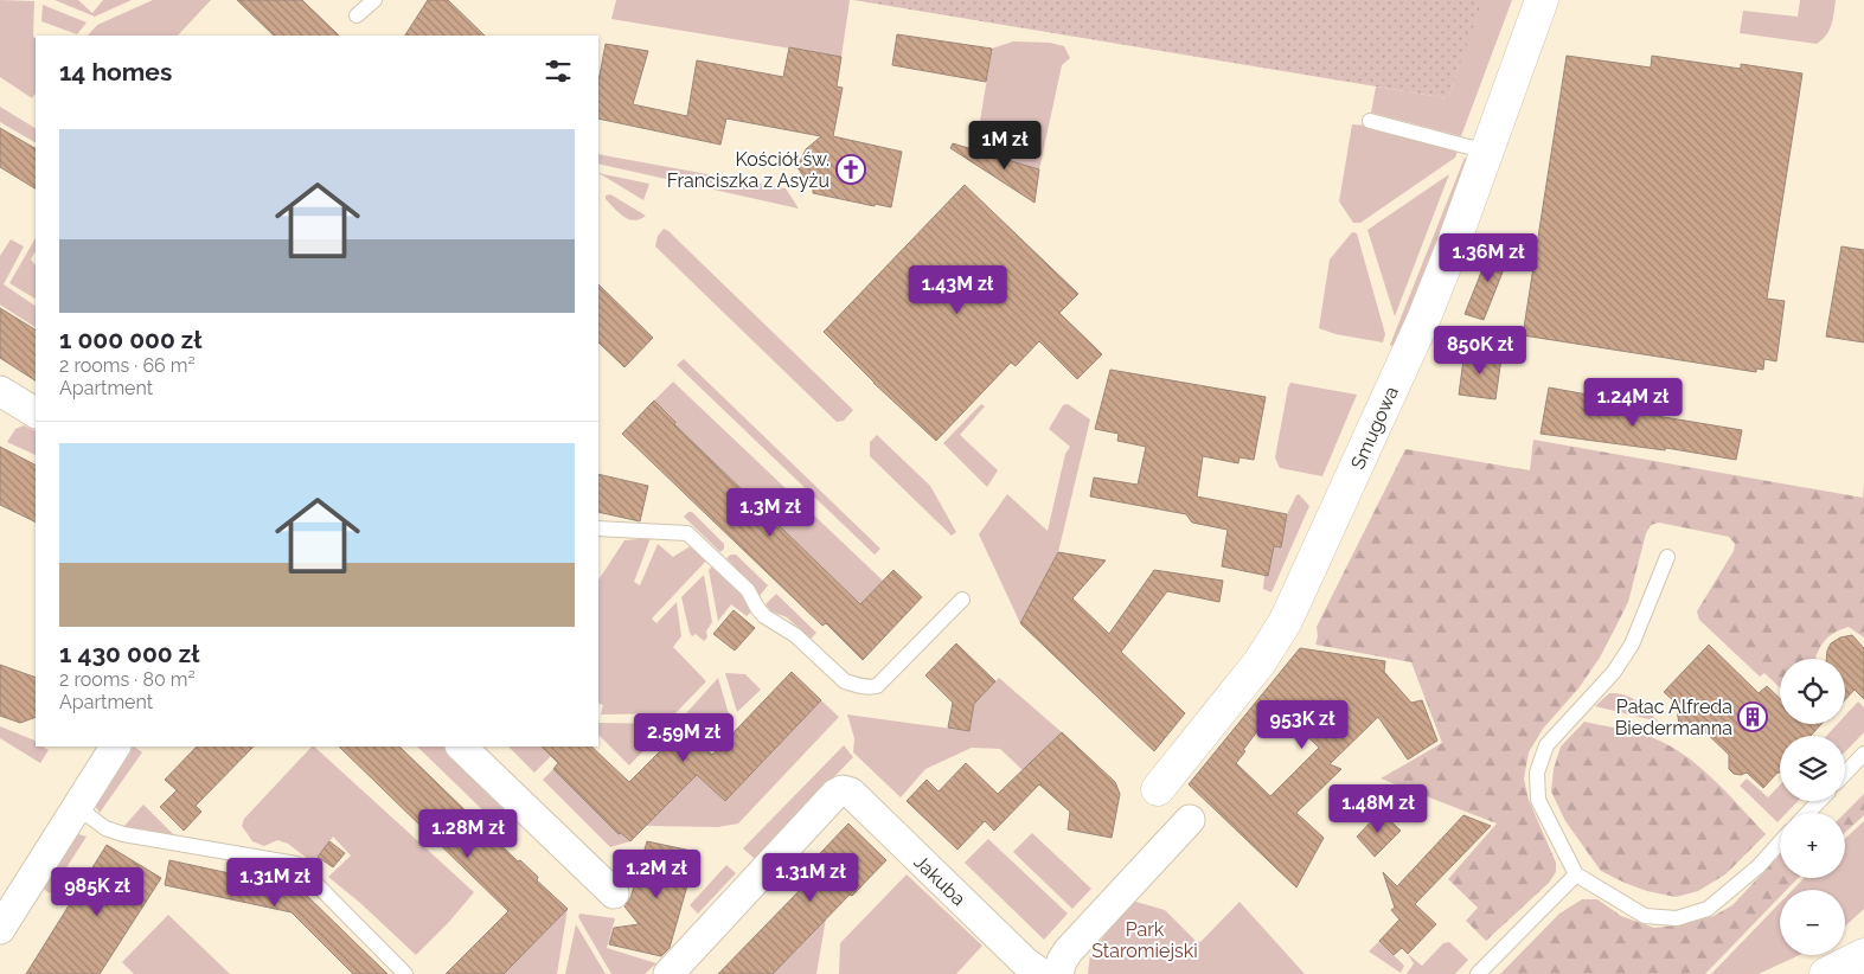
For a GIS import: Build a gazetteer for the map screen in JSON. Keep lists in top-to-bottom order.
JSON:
{
  "streets": {
    "street": ["Smugowa", "Jakuba"]
  },
  "parks": ["Park Staromiejski"],
  "places": {
    "church": ["Kościół św. Franciszka z Asyżu"],
    "building": ["Pałac Alfreda Biedermanna"]
  },
  "page": {
    "heading": "14 homes",
    "list": [
      {
        "name": "1 000 000 zł",
        "note": "2 rooms · 66 m² · Apartment"
      },
      {
        "name": "1 430 000 zł",
        "note": "2 rooms · 80 m² · Apartment"
      }
    ],
    "price": [
      "1M zł",
      "1.36M zł",
      "1.43M zł",
      "850K zł",
      "1.24M zł",
      "1.3M zł",
      "953K zł",
      "2.59M zł",
      "1.48M zł",
      "1.28M zł",
      "1.2M zł",
      "1.31M zł",
      "1.31M zł",
      "985K zł"
    ],
    "map_buttons": ["+", "−"]
  }
}
